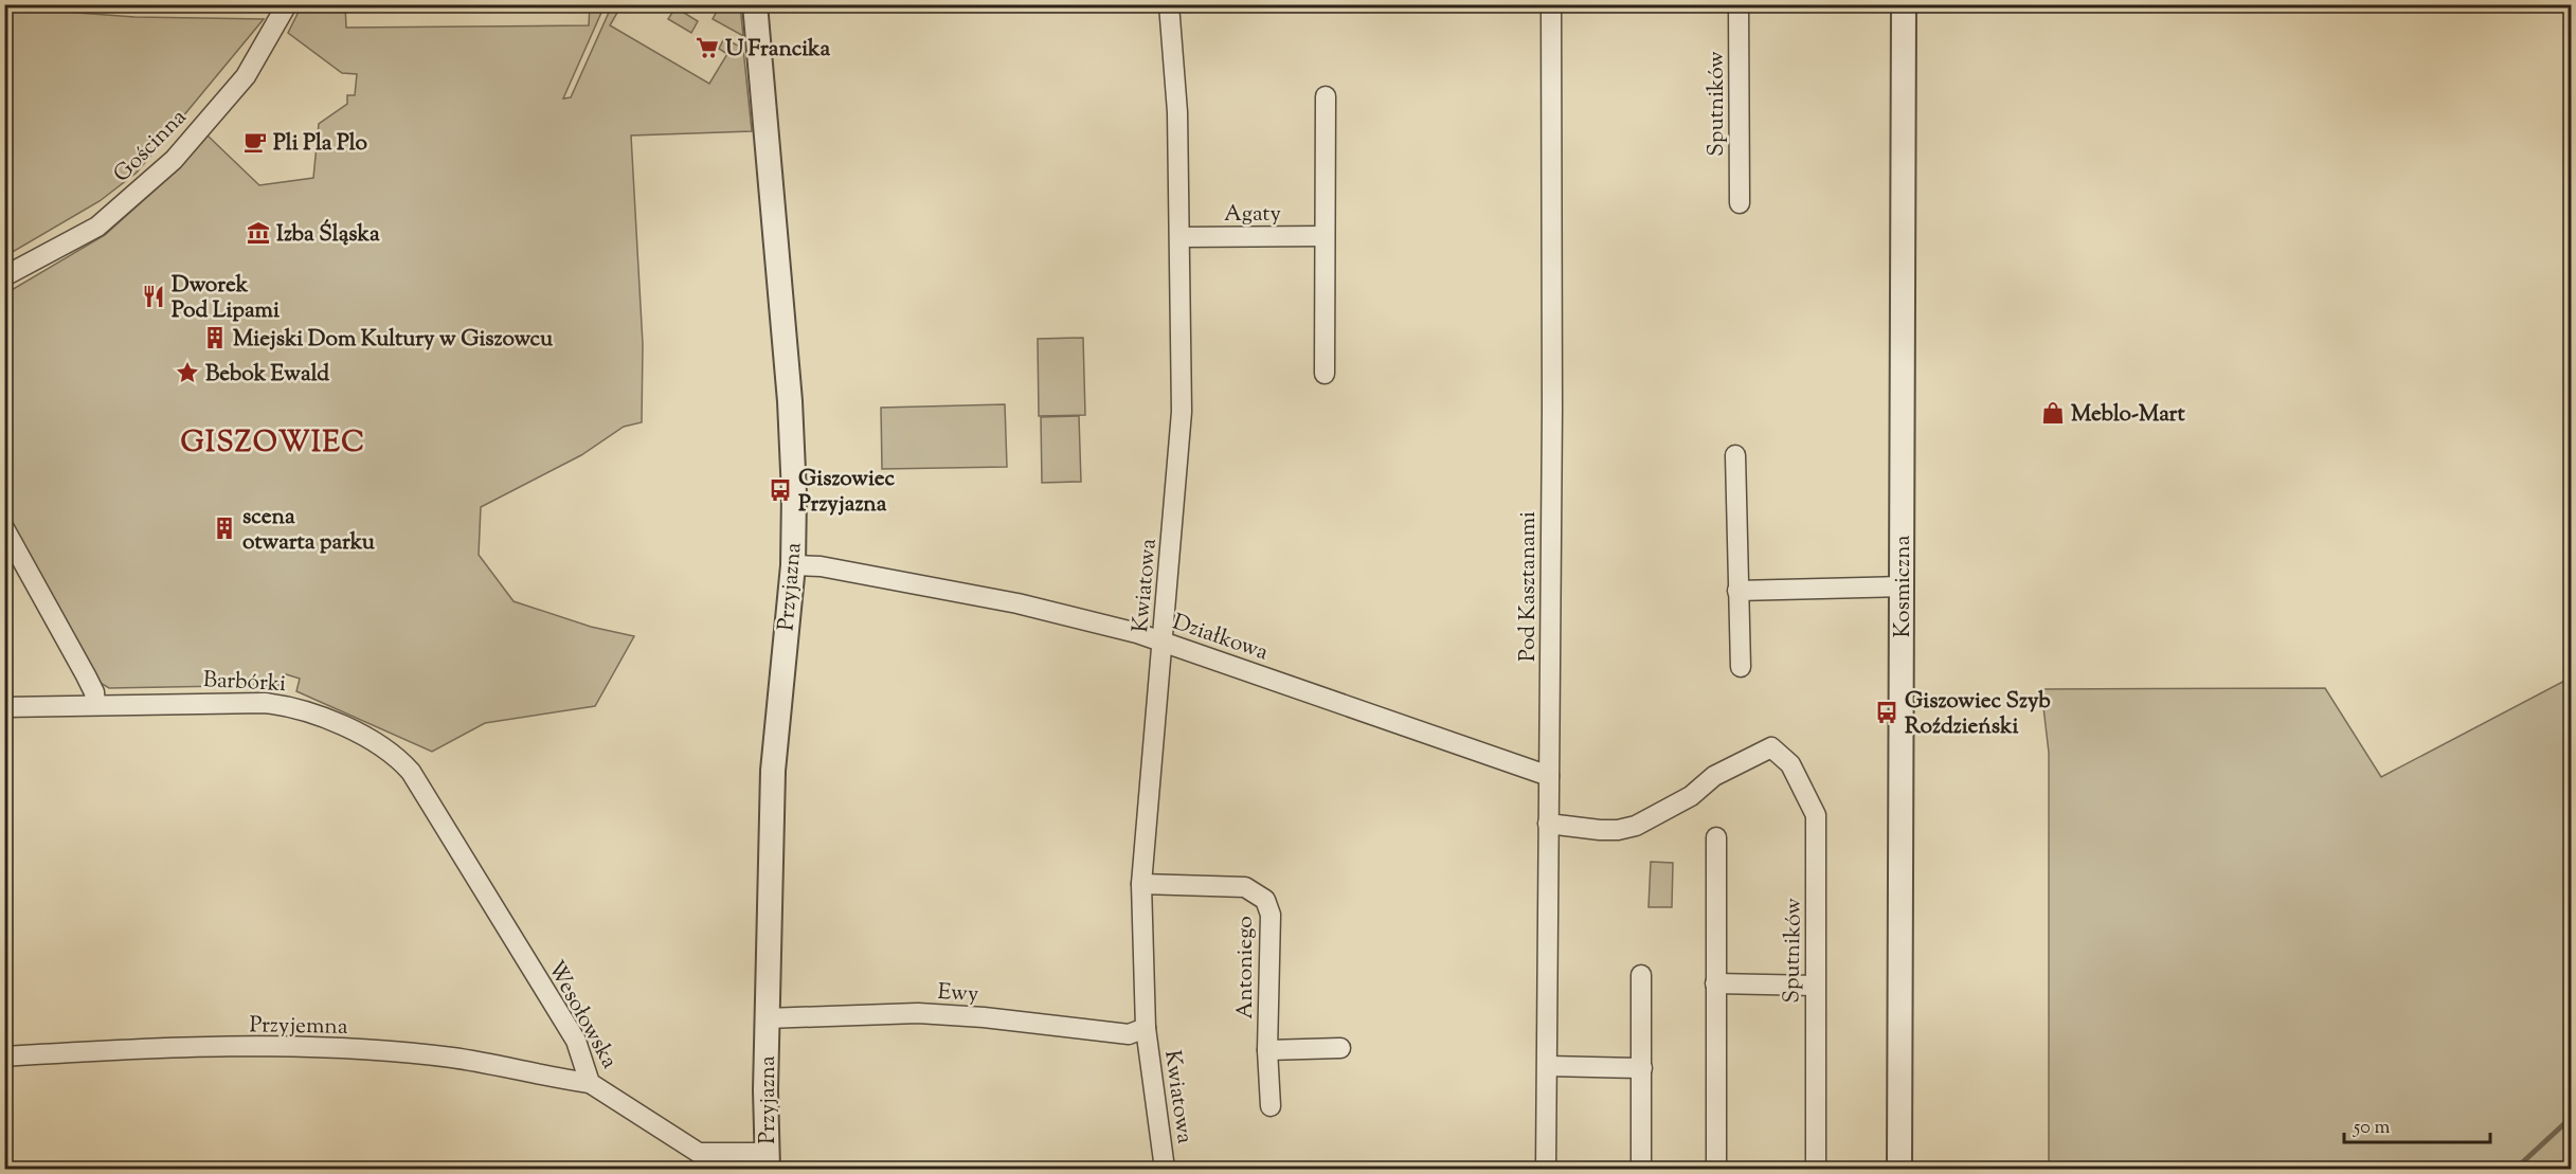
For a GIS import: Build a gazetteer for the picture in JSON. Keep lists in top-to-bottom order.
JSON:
{
  "streets": {
    "street": [
      "Sputników",
      "Gościnna",
      "Agaty",
      "Kwiatowa",
      "Przyjazna",
      "Pod Kasztanami",
      "Kosmiczna",
      "Działkowa",
      "Barbórki",
      "Antoniego",
      "Ewy",
      "Wesołowska",
      "Przyjemna"
    ]
  },
  "crossings": [
    ["Sputników", "Pod Kasztanami"],
    ["Agaty", "Kwiatowa"],
    ["Kwiatowa", "Działkowa"],
    ["Kwiatowa", "Antoniego"],
    ["Kwiatowa", "Ewy"],
    ["Przyjazna", "Działkowa"],
    ["Przyjazna", "Ewy"],
    ["Przyjazna", "Wesołowska"],
    ["Pod Kasztanami", "Działkowa"],
    ["Barbórki", "Wesołowska"],
    ["Wesołowska", "Przyjemna"]
  ],
  "districts": ["GISZOWIEC"],
  "places": {
    "supermarket": ["U Francika"],
    "cafe": ["Pli Pla Plo"],
    "museum": ["Izba Śląska"],
    "restaurant": ["Dworek Pod Lipami"],
    "building": ["Miejski Dom Kultury w Giszowcu", "scena otwarta parku"],
    "place": ["Bebok Ewald"],
    "shop": ["Meblo-Mart"],
    "bus stop": ["Giszowiec Przyjazna", "Giszowiec Szyb Roździeński"]
  },
  "scale_bar": "50 m"
}
